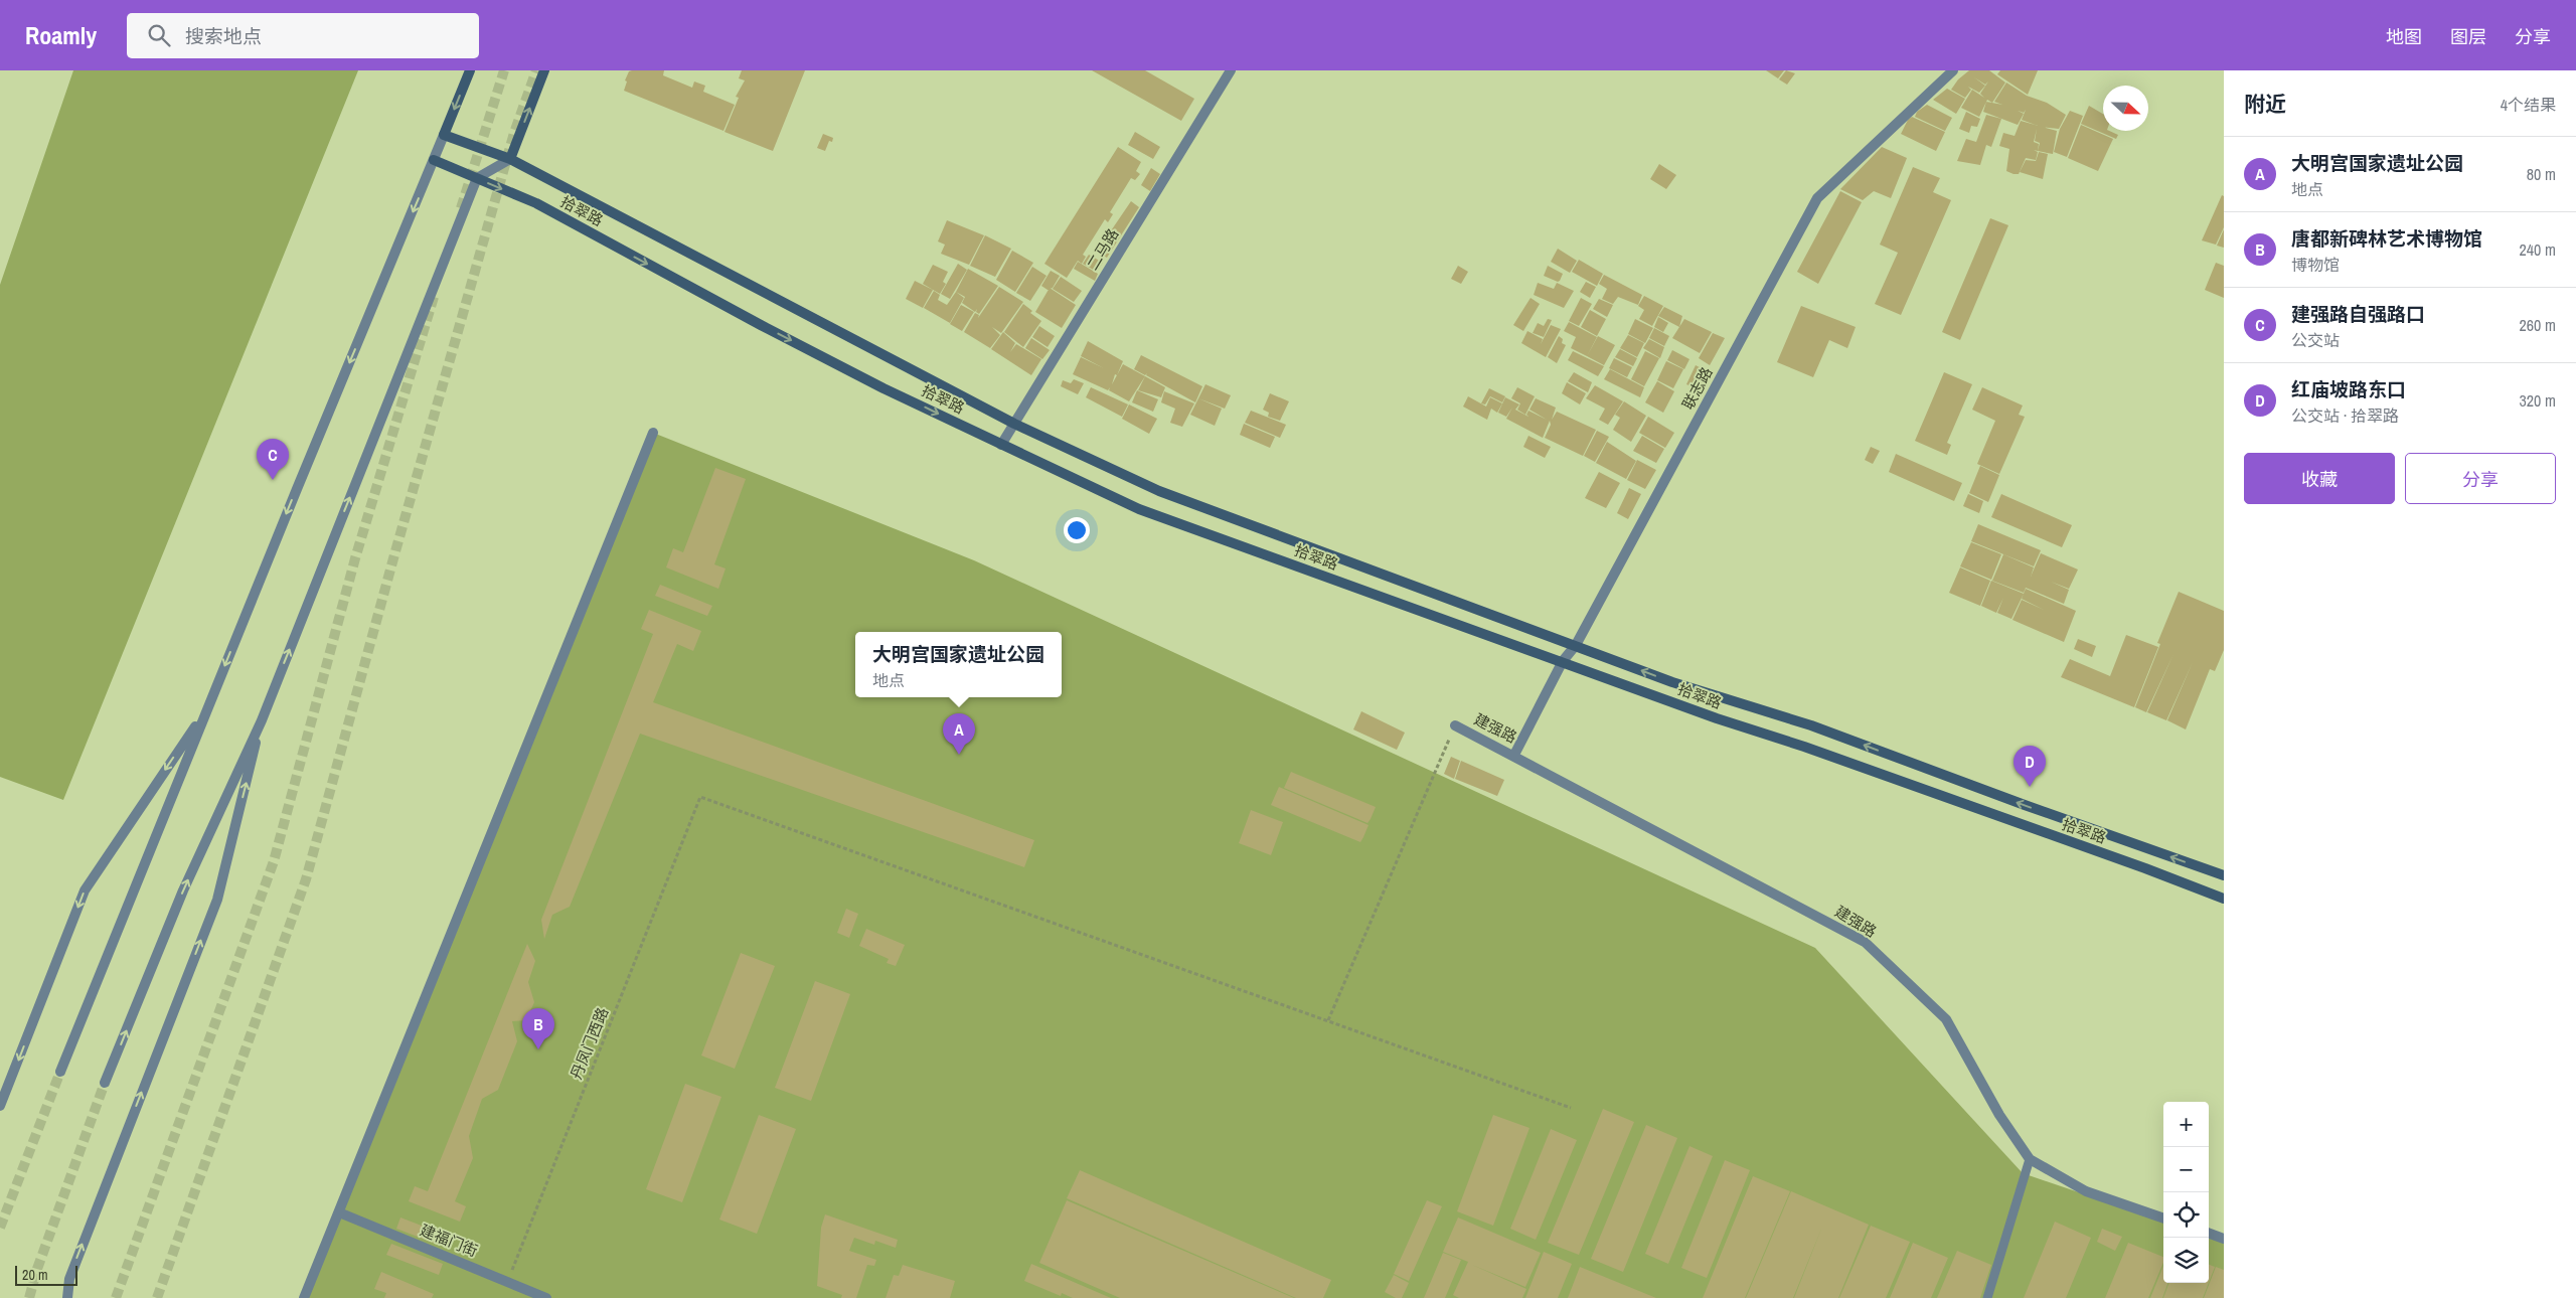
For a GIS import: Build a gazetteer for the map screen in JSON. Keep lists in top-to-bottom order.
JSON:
{
  "streets": {
    "main road": ["拾翠路"],
    "street": [
      "二马路",
      "联志路",
      "建强路",
      "建福门街"
    ],
    "path": ["丹凤门西路"]
  },
  "crossings": [
    ["拾翠路", "二马路"],
    ["拾翠路", "联志路"],
    ["联志路", "建强路"],
    ["丹凤门西路", "建福门街"]
  ],
  "scale_bar": "20 m",
  "north": "right",
  "page": {
    "header": "Roamly",
    "search": "搜索地点",
    "nav": ["地图", "图层", "分享"],
    "heading": ["附近", "4个结果"],
    "list": [
      {
        "mark": "A",
        "name": "大明宫国家遗址公园",
        "note": "地点",
        "value": "80 m"
      },
      {
        "mark": "B",
        "name": "唐都新碑林艺术博物馆",
        "note": "博物馆",
        "value": "240 m"
      },
      {
        "mark": "C",
        "name": "建强路自强路口",
        "note": "公交站",
        "value": "260 m"
      },
      {
        "mark": "D",
        "name": "红庙坡路东口",
        "note": "公交站 · 拾翠路",
        "value": "320 m"
      }
    ],
    "buttons": ["收藏", "分享"],
    "pins": [
      "C",
      "A",
      "D",
      "B"
    ],
    "popup": ["大明宫国家遗址公园", "地点"],
    "map_buttons": ["+", "−"],
    "scale": "20 m"
  }
}
